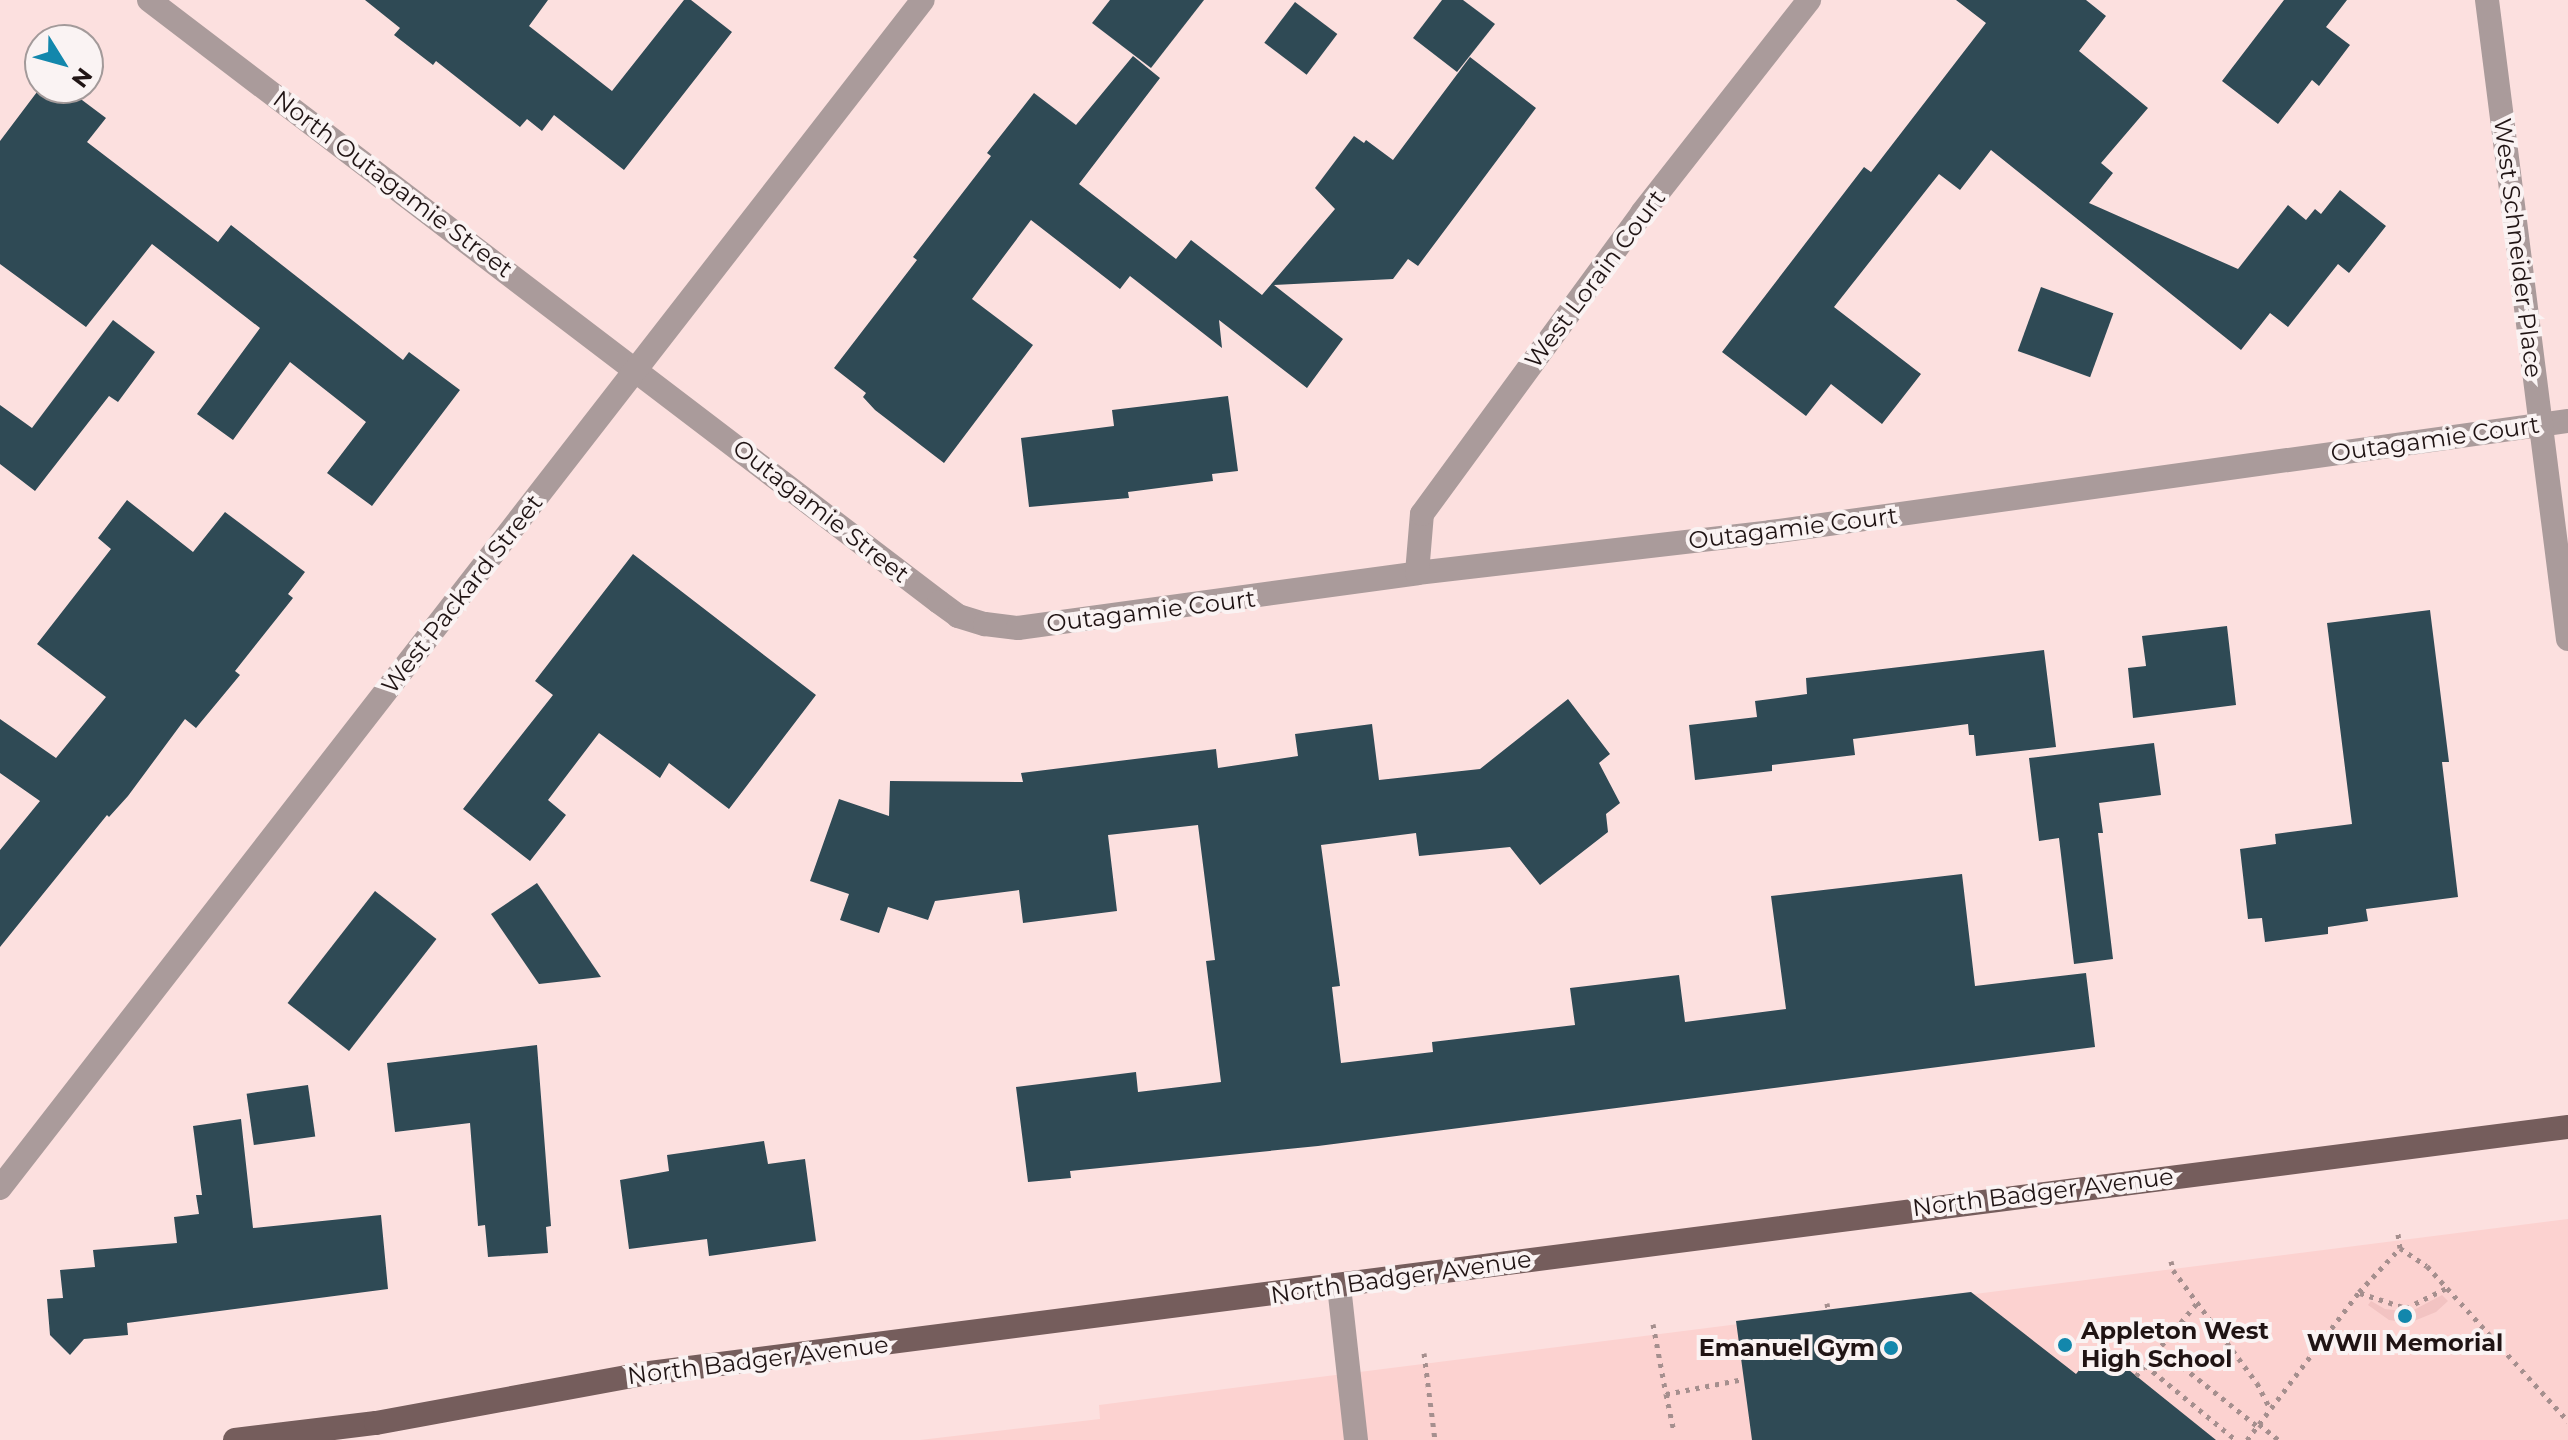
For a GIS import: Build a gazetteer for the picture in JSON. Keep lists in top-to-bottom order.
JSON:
{
  "streets": {
    "main road": ["North Badger Avenue"],
    "street": [
      "North Outagamie Street",
      "West Schneider Place",
      "West Lorain Court",
      "Outagamie Court",
      "Outagamie Street",
      "West Packard Street"
    ]
  },
  "crossings": [
    ["North Outagamie Street", "Outagamie Street"],
    ["North Outagamie Street", "West Packard Street"],
    ["West Schneider Place", "Outagamie Court"],
    ["West Lorain Court", "Outagamie Court"],
    ["Outagamie Court", "Outagamie Street"],
    ["Outagamie Street", "West Packard Street"]
  ],
  "places": ["WWII Memorial", "Appleton West High School", "Emanuel Gym"],
  "north": "bottom right"
}
